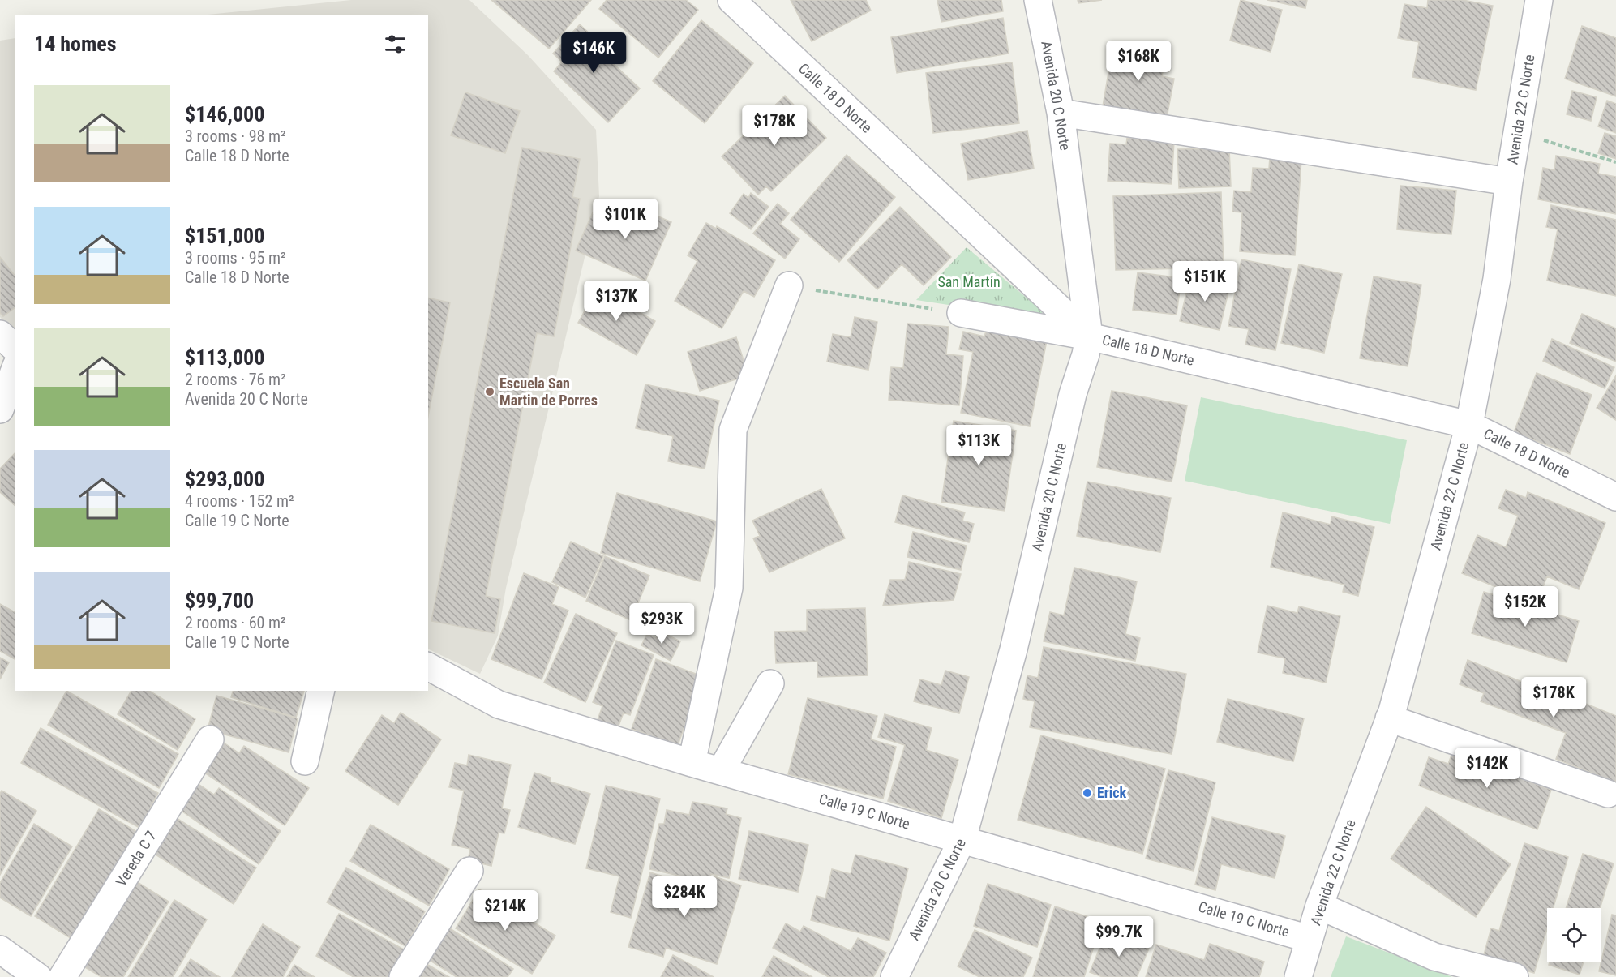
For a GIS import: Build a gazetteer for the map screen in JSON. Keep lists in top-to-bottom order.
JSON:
{
  "streets": {
    "street": [
      "Avenida 20 C Norte",
      "Calle 18 D Norte",
      "Avenida 22 C Norte",
      "Calle 19 C Norte",
      "Vereda C 7"
    ]
  },
  "crossings": [
    ["Avenida 20 C Norte", "Calle 18 D Norte"],
    ["Avenida 20 C Norte", "Calle 19 C Norte"],
    ["Calle 18 D Norte", "Avenida 22 C Norte"],
    ["Avenida 22 C Norte", "Calle 19 C Norte"]
  ],
  "parks": ["San Martín"],
  "places": ["Escuela San Martin de Porres", "Erick"],
  "page": {
    "heading": "14 homes",
    "price": [
      "$146K",
      "$168K",
      "$178K",
      "$101K",
      "$151K",
      "$137K",
      "$113K",
      "$152K",
      "$293K",
      "$178K",
      "$142K",
      "$284K",
      "$214K",
      "$99.7K"
    ],
    "list": [
      {
        "name": "$146,000",
        "note": "3 rooms · 98 m² · Calle 18 D Norte"
      },
      {
        "name": "$151,000",
        "note": "3 rooms · 95 m² · Calle 18 D Norte"
      },
      {
        "name": "$113,000",
        "note": "2 rooms · 76 m² · Avenida 20 C Norte"
      },
      {
        "name": "$293,000",
        "note": "4 rooms · 152 m² · Calle 19 C Norte"
      },
      {
        "name": "$99,700",
        "note": "2 rooms · 60 m² · Calle 19 C Norte"
      }
    ]
  }
}
